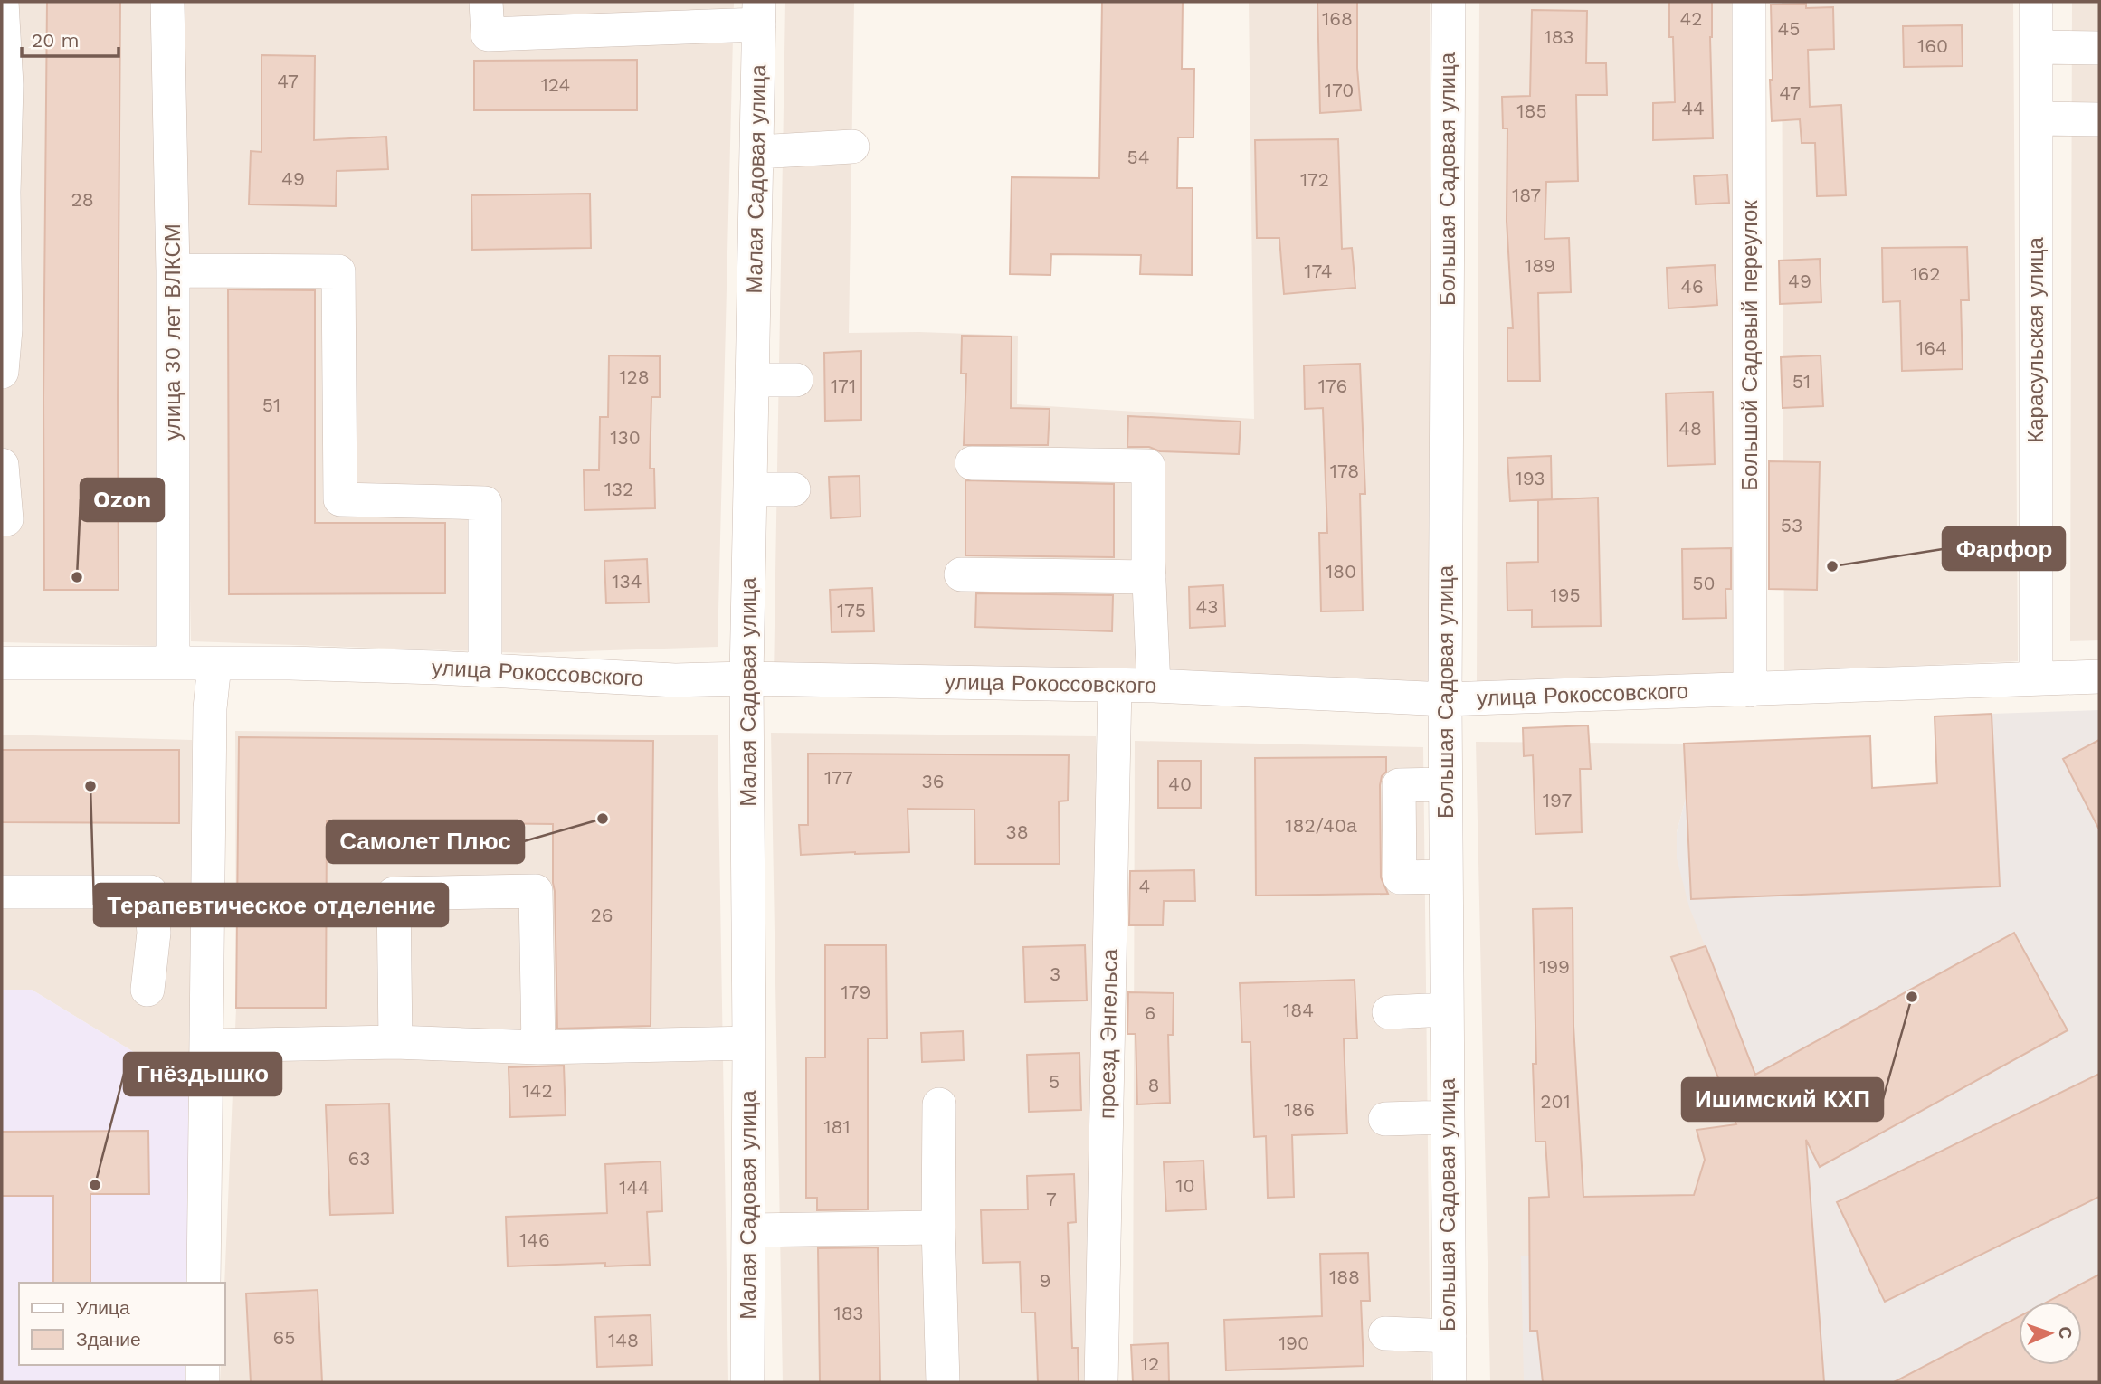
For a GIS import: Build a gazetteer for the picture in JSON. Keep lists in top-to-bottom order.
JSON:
{
  "streets": {
    "street": [
      "Малая Садовая улица",
      "Большая Садовая улица",
      "улица 30 лет ВЛКСМ",
      "Карасульская улица",
      "Большой Садовый переулок",
      "улица Рокоссовского",
      "проезд Энгельса"
    ]
  },
  "crossings": [
    ["Малая Садовая улица", "улица Рокоссовского"],
    ["Большая Садовая улица", "улица Рокоссовского"],
    ["улица 30 лет ВЛКСМ", "улица Рокоссовского"],
    ["Карасульская улица", "улица Рокоссовского"],
    ["Большой Садовый переулок", "улица Рокоссовского"],
    ["улица Рокоссовского", "проезд Энгельса"]
  ],
  "places": [
    "Фарфор",
    "Ozon",
    "Терапевтическое отделение",
    "Самолет Плюс",
    "Ишимский КХП",
    "Гнёздышко"
  ],
  "house_numbers": [
    "168",
    "42",
    "45",
    "183",
    "160",
    "47",
    "124",
    "170",
    "47",
    "44",
    "185",
    "54",
    "49",
    "172",
    "187",
    "28",
    "189",
    "174",
    "162",
    "49",
    "46",
    "164",
    "128",
    "51",
    "171",
    "176",
    "51",
    "48",
    "130",
    "178",
    "193",
    "132",
    "53",
    "180",
    "134",
    "50",
    "195",
    "43",
    "175",
    "177",
    "36",
    "40",
    "197",
    "182/40а",
    "38",
    "4",
    "26",
    "199",
    "3",
    "179",
    "184",
    "6",
    "5",
    "8",
    "142",
    "201",
    "186",
    "181",
    "63",
    "10",
    "144",
    "7",
    "146",
    "188",
    "9",
    "183",
    "65",
    "148",
    "190",
    "12"
  ],
  "legend": ["Улица", "Здание"],
  "scale_bar": "20 m",
  "north": "right"
}
